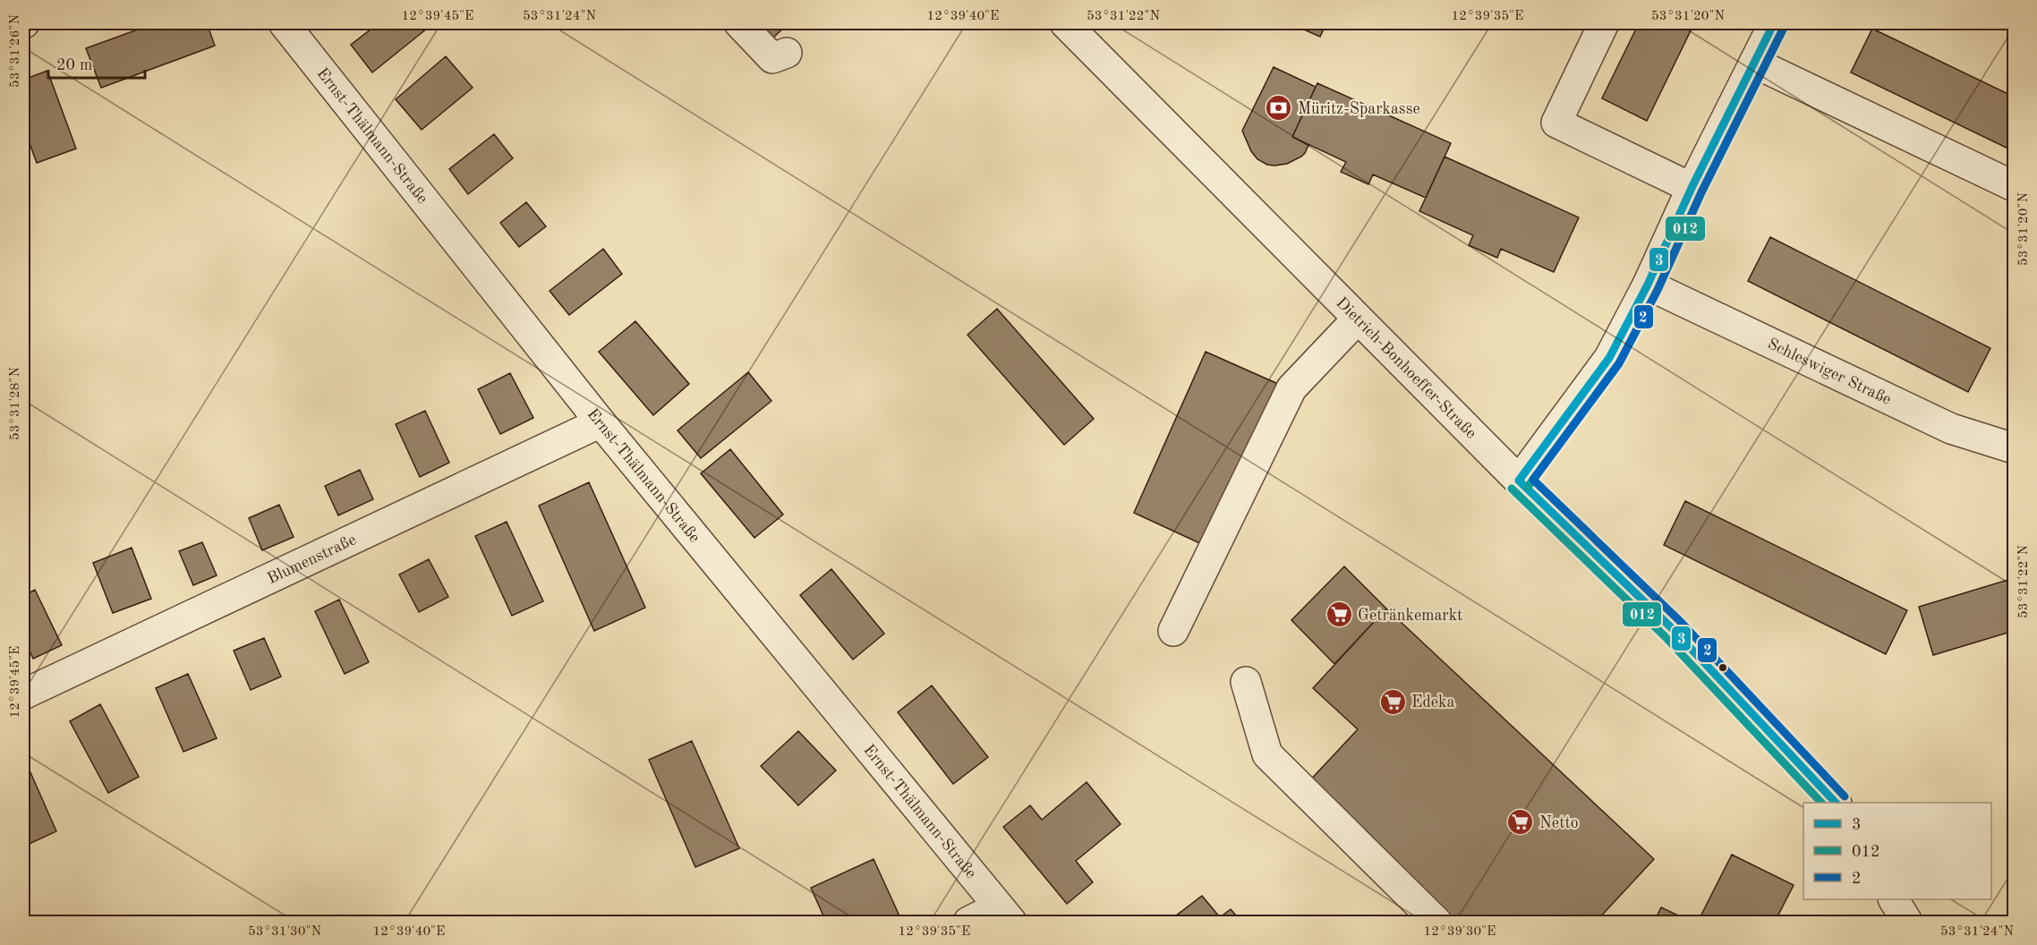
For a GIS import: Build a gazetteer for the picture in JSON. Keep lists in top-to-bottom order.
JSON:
{
  "streets": {
    "street": [
      "Ernst-Thälmann-Straße",
      "Dietrich-Bonhoeffer-Straße",
      "Schleswiger Straße",
      "Blumenstraße"
    ]
  },
  "crossings": [
    ["Ernst-Thälmann-Straße", "Blumenstraße"]
  ],
  "places": {
    "bank": ["Müritz-Sparkasse"],
    "supermarket": ["Getränkemarkt", "Edeka", "Netto"]
  },
  "lines": ["transit line 3", "transit line 012", "transit line 2"],
  "legend": ["3", "012", "2"],
  "scale_bar": "20 m",
  "coordinates": [
    "12°39'45\"E",
    "53°31'24\"N",
    "12°39'40\"E",
    "53°31'22\"N",
    "12°39'35\"E",
    "53°31'20\"N",
    "53°31'26\"N",
    "53°31'28\"N",
    "53°31'30\"N",
    "12°39'30\"E"
  ]
}
